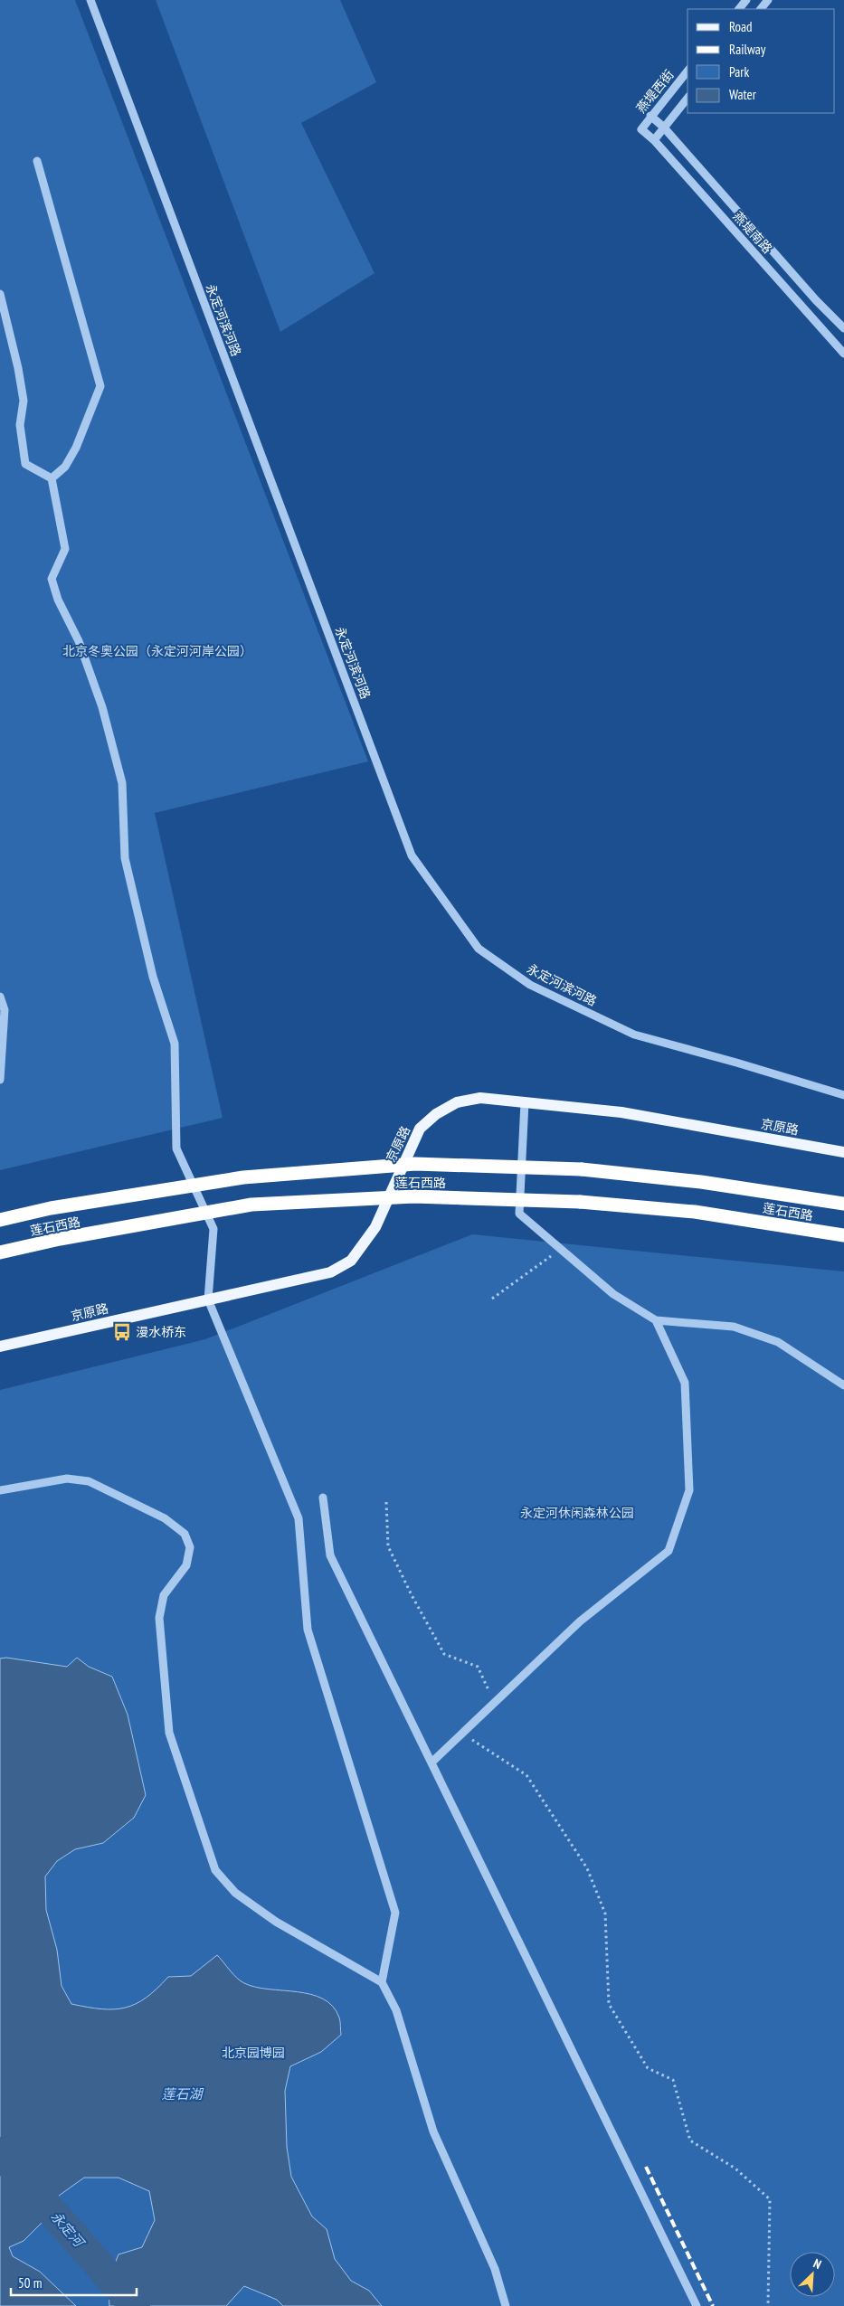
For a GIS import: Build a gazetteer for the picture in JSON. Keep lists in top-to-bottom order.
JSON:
{
  "streets": {
    "highway": ["莲石西路"],
    "main road": ["京原路"],
    "street": ["燕堤西街", "燕堤南路", "永定河滨河路"]
  },
  "crossings": [
    ["燕堤西街", "燕堤南路"]
  ],
  "water": ["莲石湖", "永定河"],
  "parks": ["北京冬奥公园（永定河河岸公园）", "永定河休闲森林公园", "北京园博园"],
  "places": {
    "bus stop": ["漫水桥东"]
  },
  "legend": [
    "Road",
    "Railway",
    "Park",
    "Water"
  ],
  "scale_bar": "50 m",
  "north": "top right"
}
